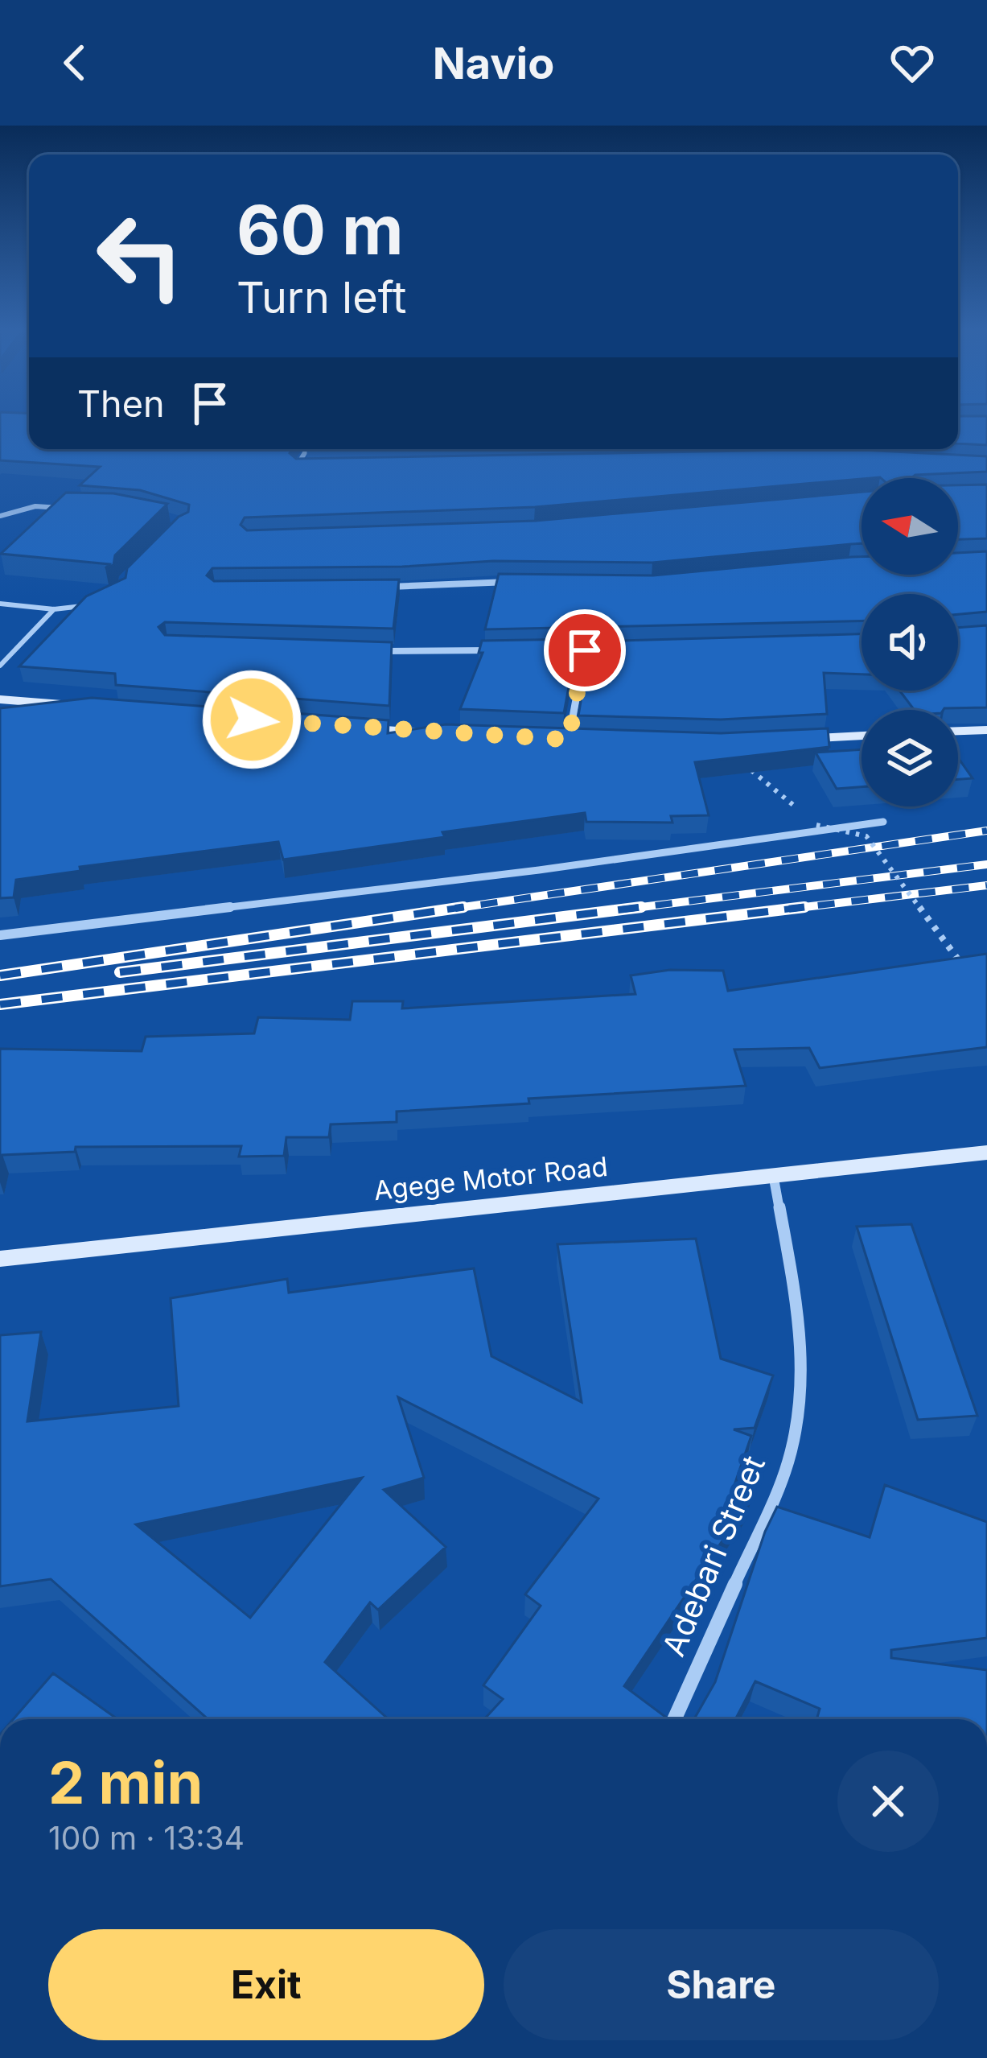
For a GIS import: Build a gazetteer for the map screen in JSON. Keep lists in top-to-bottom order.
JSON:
{
  "streets": {
    "main road": ["Agege Motor Road"],
    "street": ["Adebari Street"]
  },
  "crossings": [
    ["Agege Motor Road", "Adebari Street"]
  ],
  "north": "left",
  "page": {
    "header": "Navio",
    "turn": ["60 m", "Turn left"],
    "then": "Then",
    "heading": ["2 min", "100 m · 13:34"],
    "buttons": ["Exit", "Share"]
  }
}
